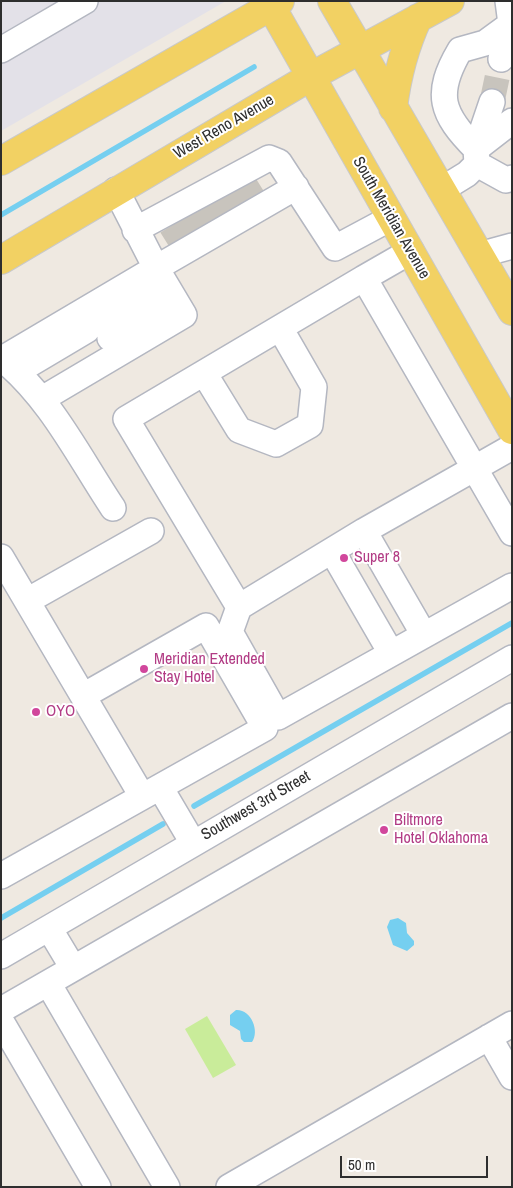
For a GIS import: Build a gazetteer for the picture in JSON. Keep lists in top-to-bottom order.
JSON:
{
  "streets": {
    "main road": ["West Reno Avenue", "South Meridian Avenue"],
    "street": ["Southwest 3rd Street"]
  },
  "crossings": [
    ["West Reno Avenue", "South Meridian Avenue"]
  ],
  "places": [
    "Super 8",
    "Meridian Extended Stay Hotel",
    "OYO",
    "Biltmore Hotel Oklahoma"
  ],
  "scale_bar": "50 m"
}
